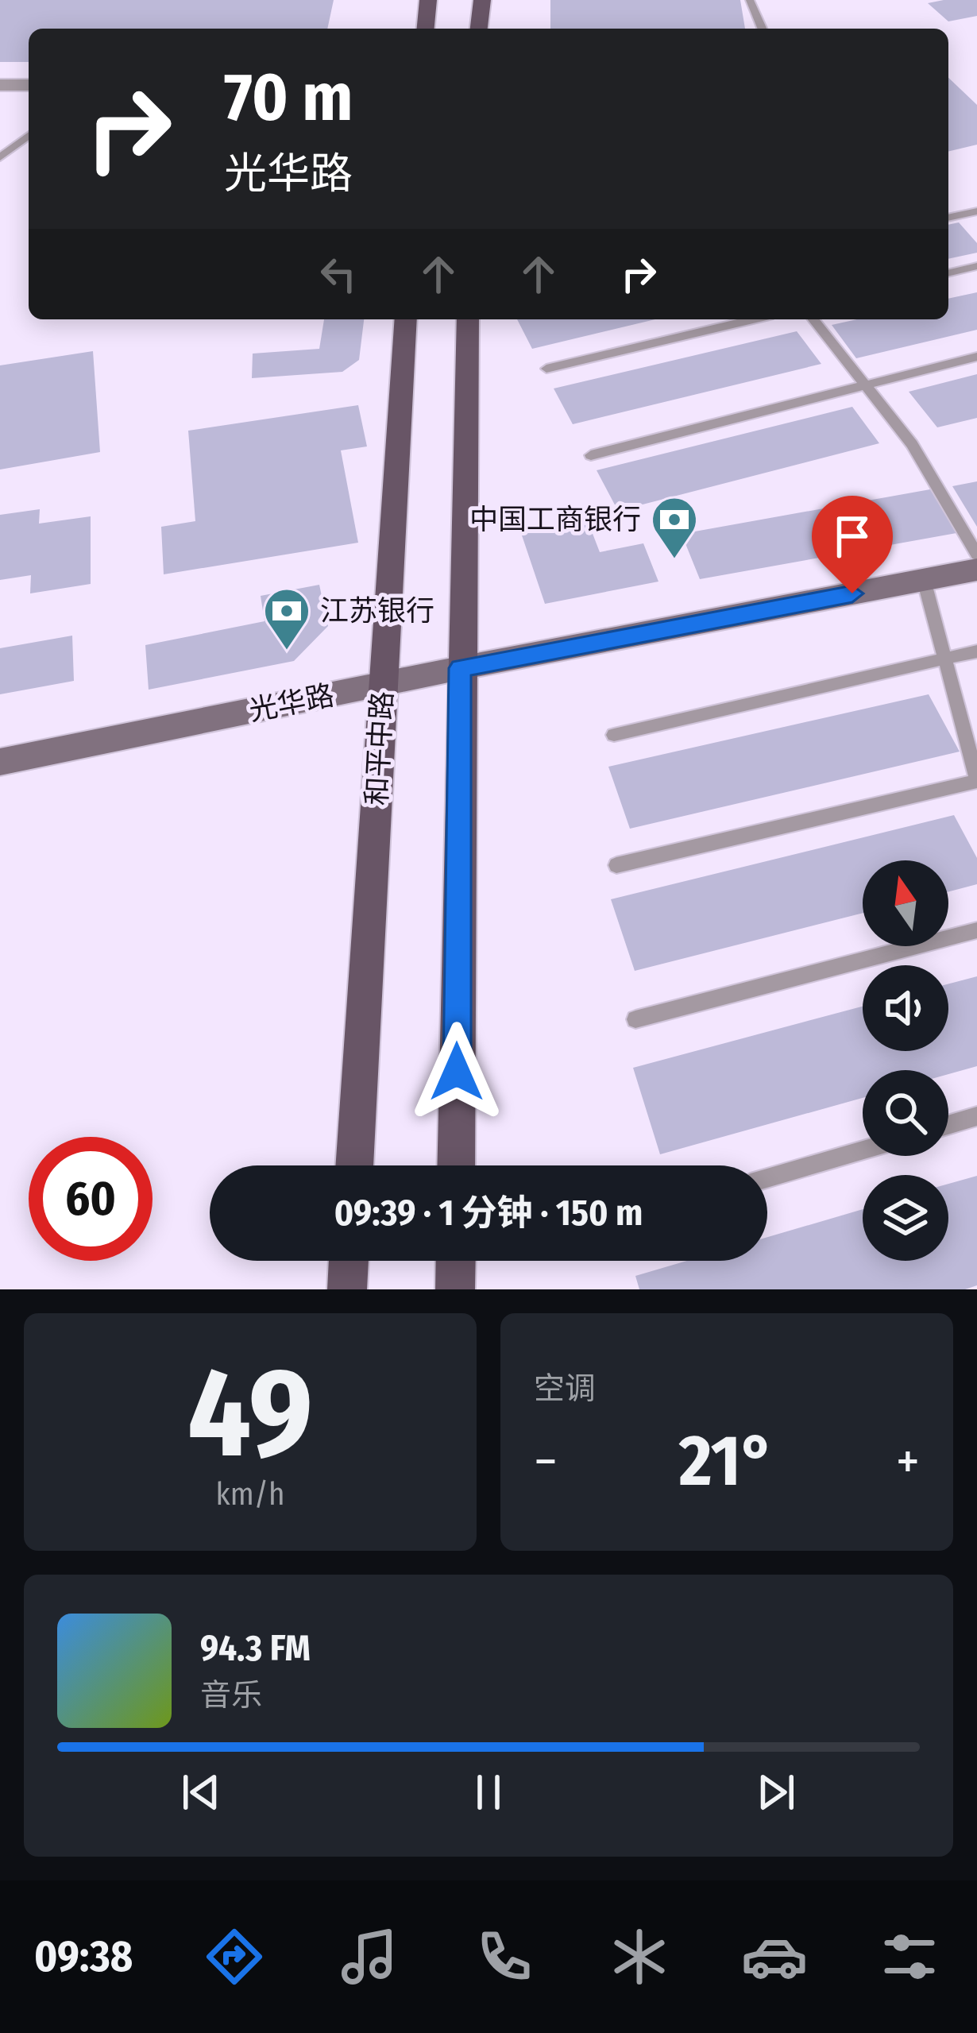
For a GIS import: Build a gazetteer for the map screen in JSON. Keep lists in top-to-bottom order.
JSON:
{
  "streets": {
    "main road": ["光华路", "和平中路"]
  },
  "crossings": [
    ["光华路", "和平中路"]
  ],
  "places": {
    "bank": ["中国工商银行", "江苏银行"]
  },
  "north": "top",
  "page": {
    "turn": ["70 m", "光华路"],
    "limit": "60",
    "trip": "09:39 · 1 分钟 · 150 m",
    "tile": [
      ["49", "km/h"],
      "空调"
    ],
    "heat": ["−", "21°", "+"],
    "song": ["94.3 FM", "音乐"],
    "tabs": "09:38"
  }
}
